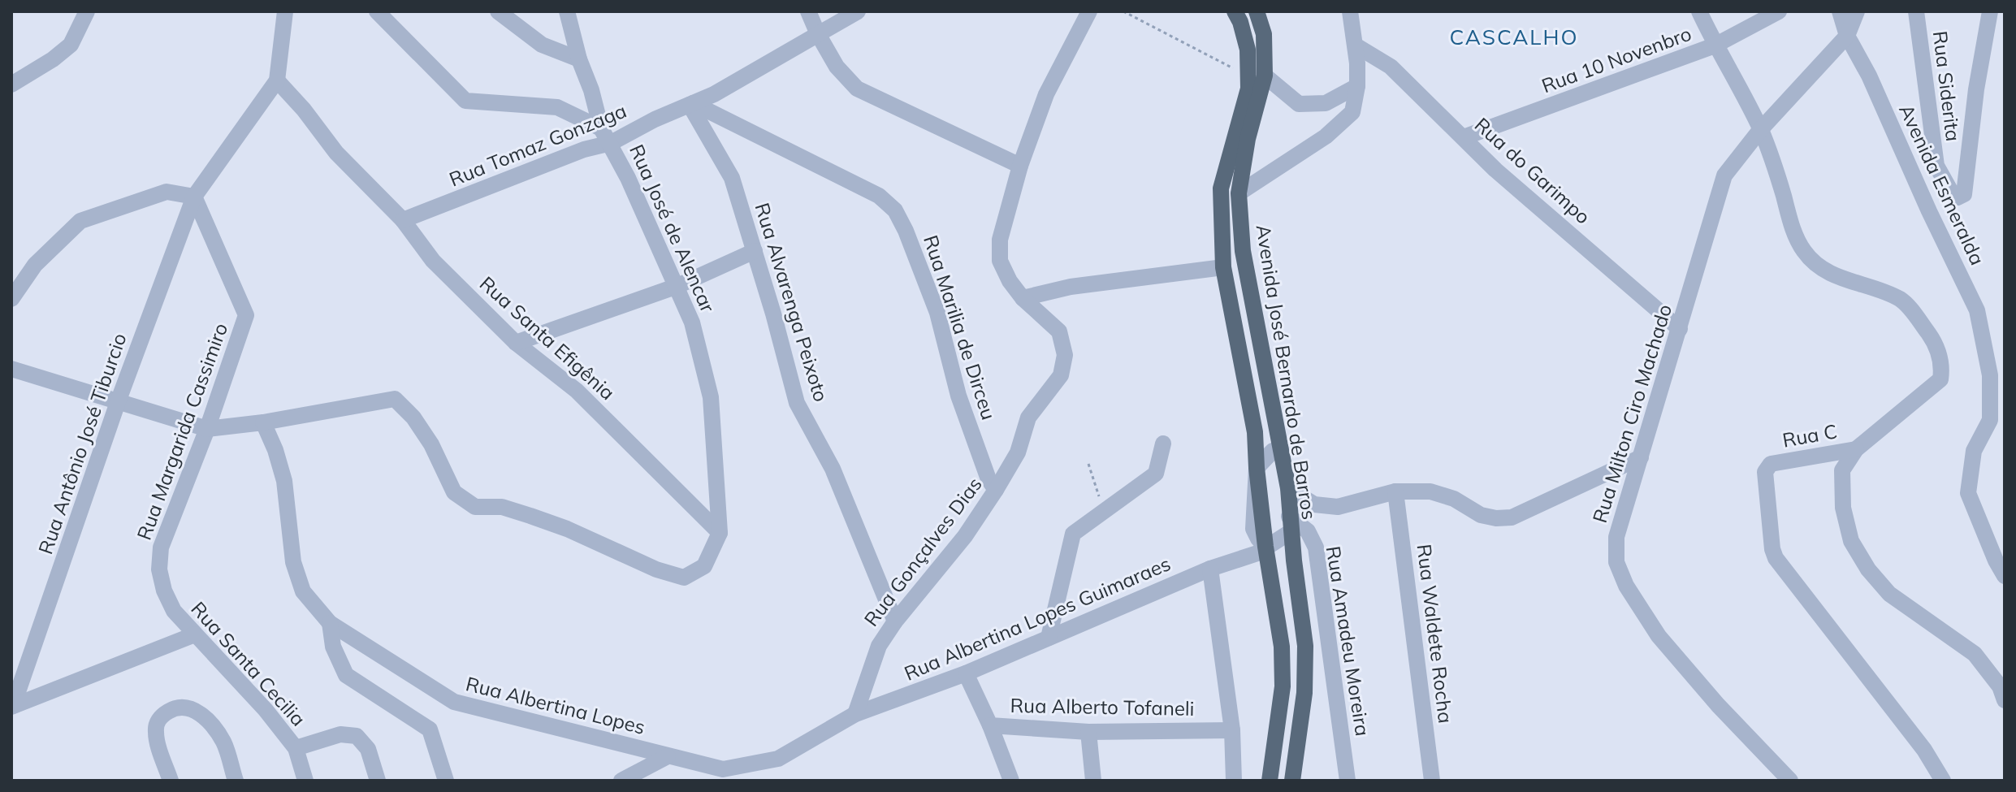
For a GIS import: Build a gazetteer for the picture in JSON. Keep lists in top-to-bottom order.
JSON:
{
  "streets": {
    "main road": ["Avenida José Bernardo de Barros"],
    "street": [
      "Rua 10 Novenbro",
      "Rua Siderita",
      "Rua Tomaz Gonzaga",
      "Rua do Garimpo",
      "Avenida Esmeralda",
      "Rua José de Alencar",
      "Rua Alvarenga Peixoto",
      "Rua Marilia de Dirceu",
      "Rua Santa Efigênia",
      "Rua Milton Ciro Machado",
      "Rua Margarida Cassimiro",
      "Rua C",
      "Rua Antônio José Tiburcio",
      "Rua Gonçalves Dias",
      "Rua Albertina Lopes Guimaraes",
      "Rua Waldete Rocha",
      "Rua Amadeu Moreira",
      "Rua Santa Cecilia",
      "Rua Albertina Lopes",
      "Rua Alberto Tofaneli"
    ]
  },
  "crossings": [
    ["Rua 10 Novenbro", "Rua do Garimpo"],
    ["Rua Tomaz Gonzaga", "Rua José de Alencar"],
    ["Rua Tomaz Gonzaga", "Rua Alvarenga Peixoto"],
    ["Rua Tomaz Gonzaga", "Rua Marilia de Dirceu"],
    ["Rua Tomaz Gonzaga", "Rua Santa Efigênia"],
    ["Rua do Garimpo", "Rua Milton Ciro Machado"],
    ["Avenida Esmeralda", "Rua Milton Ciro Machado"],
    ["Rua José de Alencar", "Rua Santa Efigênia"],
    ["Rua José de Alencar", "Rua Albertina Lopes"],
    ["Rua Alvarenga Peixoto", "Rua Marilia de Dirceu"],
    ["Rua Alvarenga Peixoto", "Rua Gonçalves Dias"],
    ["Rua Marilia de Dirceu", "Rua Gonçalves Dias"],
    ["Rua Santa Efigênia", "Rua Antônio José Tiburcio"],
    ["Avenida José Bernardo de Barros", "Rua Albertina Lopes Guimaraes"],
    ["Avenida José Bernardo de Barros", "Rua Amadeu Moreira"],
    ["Rua Margarida Cassimiro", "Rua Antônio José Tiburcio"],
    ["Rua Margarida Cassimiro", "Rua Santa Cecilia"],
    ["Rua Gonçalves Dias", "Rua Albertina Lopes Guimaraes"],
    ["Rua Gonçalves Dias", "Rua Albertina Lopes"],
    ["Rua Albertina Lopes Guimaraes", "Rua Amadeu Moreira"],
    ["Rua Albertina Lopes Guimaraes", "Rua Albertina Lopes"],
    ["Rua Albertina Lopes Guimaraes", "Rua Alberto Tofaneli"]
  ],
  "districts": ["CASCALHO"]
}
